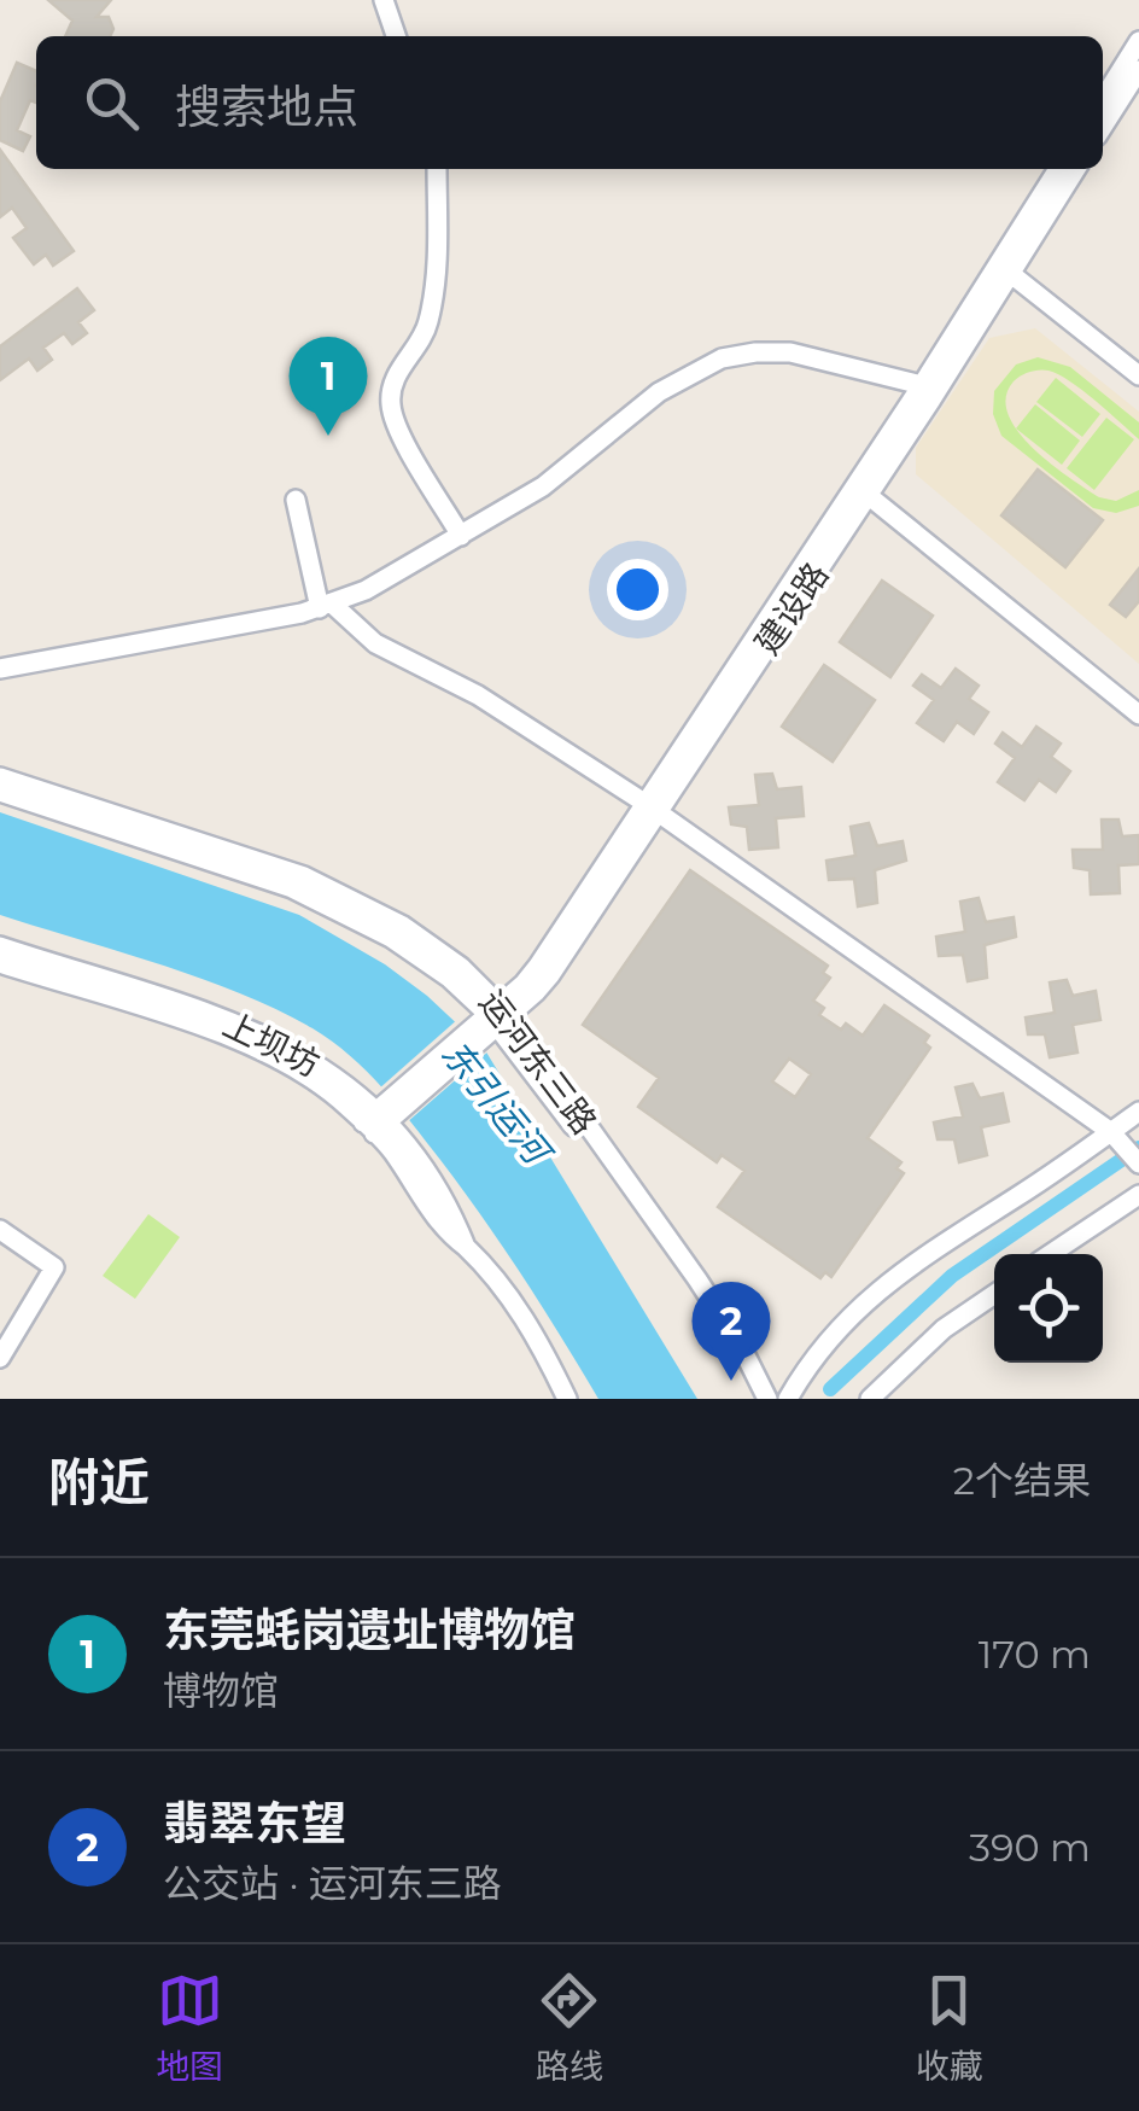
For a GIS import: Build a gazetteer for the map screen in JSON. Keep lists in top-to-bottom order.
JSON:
{
  "streets": {
    "street": ["建设路", "上坝坊", "运河东三路"]
  },
  "crossings": [
    ["建设路", "上坝坊"],
    ["建设路", "运河东三路"]
  ],
  "water": ["东引运河"],
  "page": {
    "search": "搜索地点",
    "pins": ["1", "2"],
    "heading": ["附近", "2个结果"],
    "list": [
      {
        "mark": "1",
        "name": "东莞蚝岗遗址博物馆",
        "note": "博物馆",
        "value": "170 m"
      },
      {
        "mark": "2",
        "name": "翡翠东望",
        "note": "公交站 · 运河东三路",
        "value": "390 m"
      }
    ],
    "nav": ["地图", "路线", "收藏"]
  }
}
